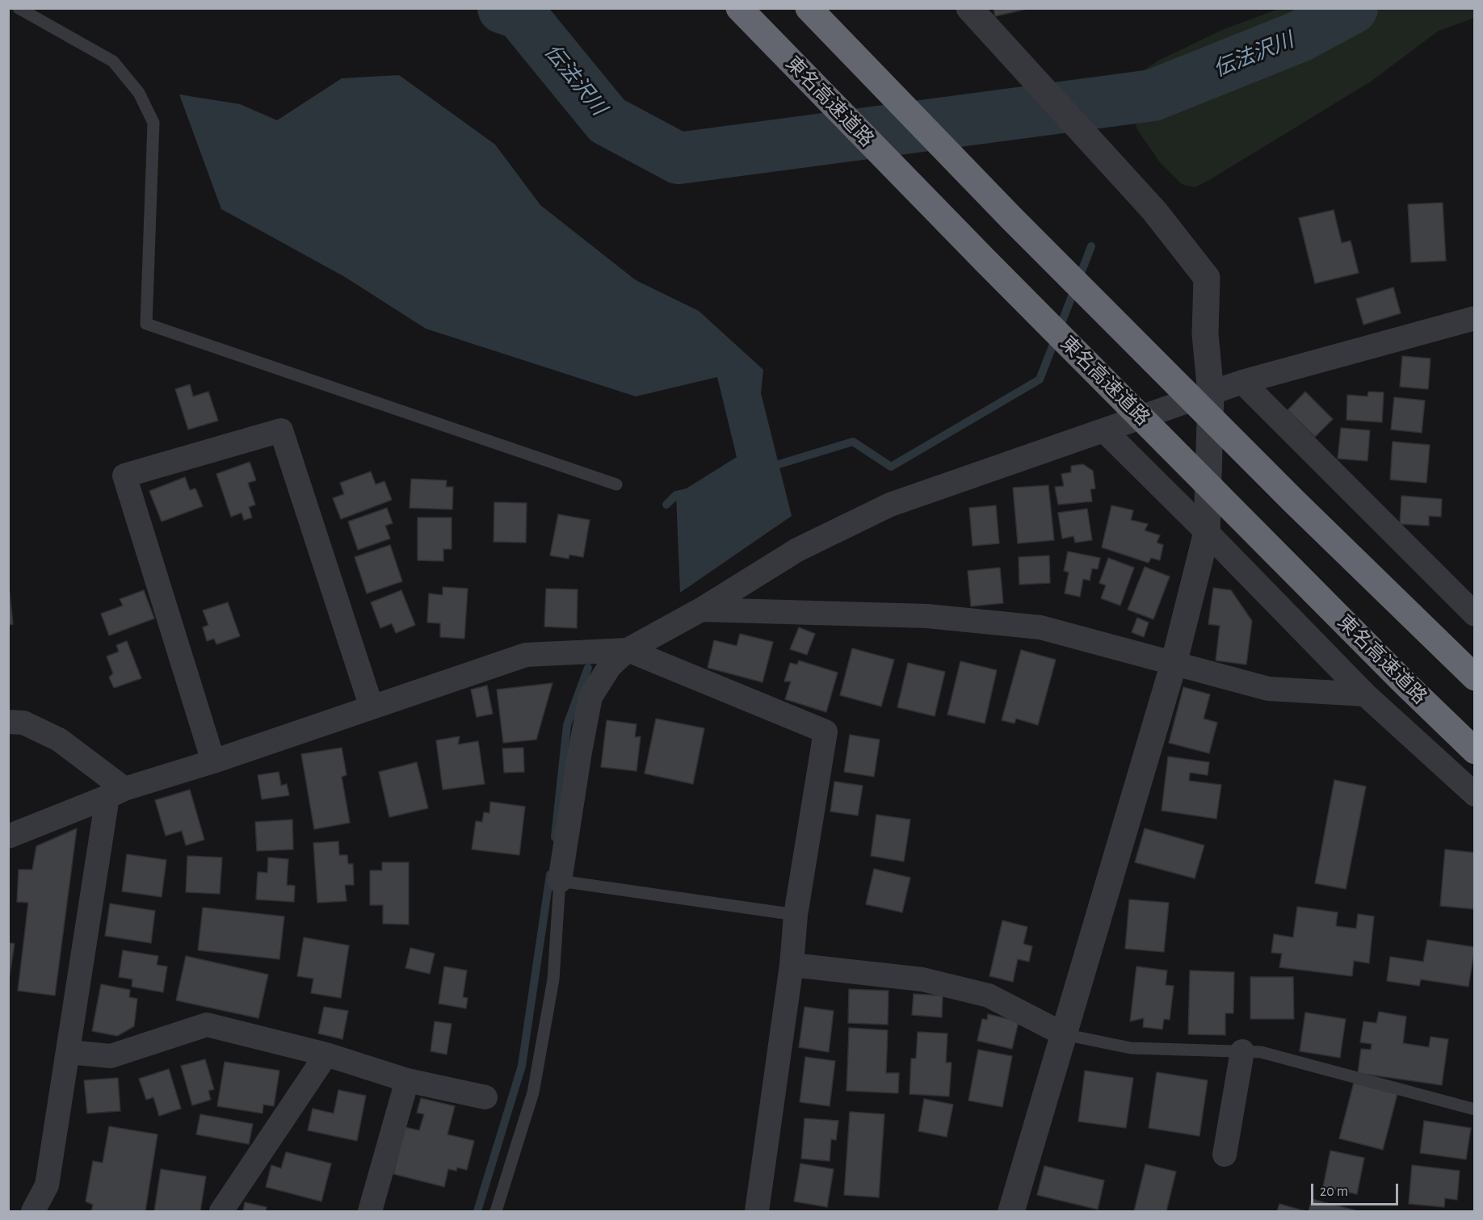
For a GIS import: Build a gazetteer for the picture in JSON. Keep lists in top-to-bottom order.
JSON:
{
  "streets": {
    "highway": ["東名高速道路"]
  },
  "water": ["伝法沢川"],
  "scale_bar": "20 m"
}
